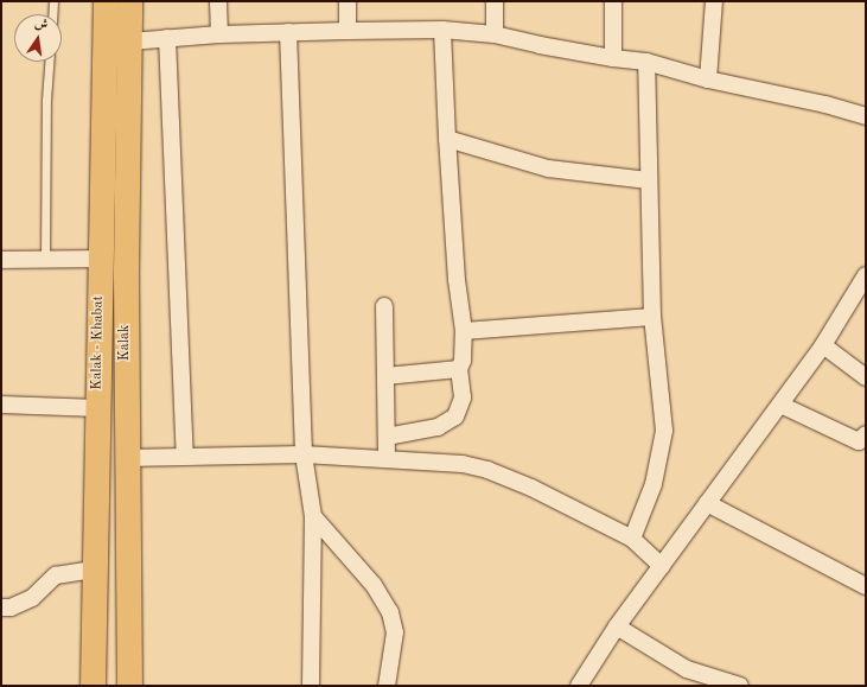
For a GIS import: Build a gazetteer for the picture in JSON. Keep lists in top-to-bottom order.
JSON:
{
  "streets": {
    "main road": ["Kalak - Khabat", "Kalak"]
  },
  "north": "top"
}
